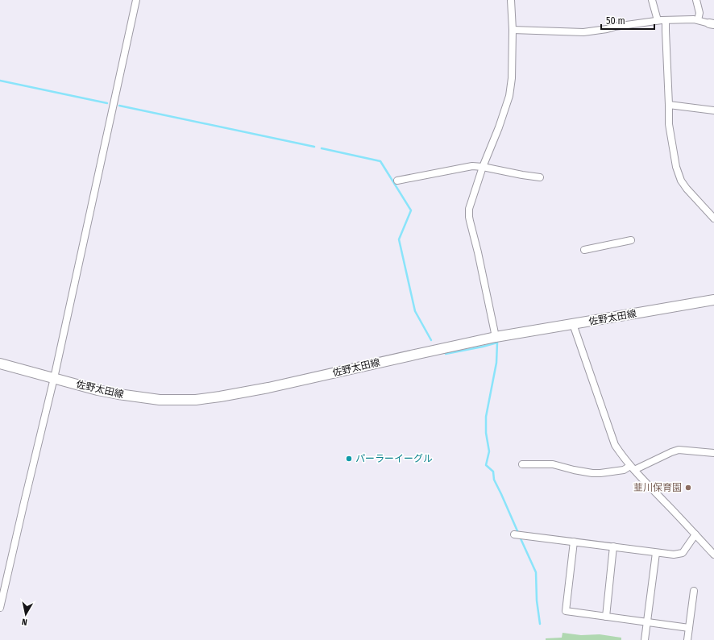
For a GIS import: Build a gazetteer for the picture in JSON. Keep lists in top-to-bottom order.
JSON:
{
  "streets": {
    "main road": ["佐野太田線"]
  },
  "places": ["パーラーイーグル", "韮川保育園"],
  "scale_bar": "50 m",
  "north": "bottom"
}
